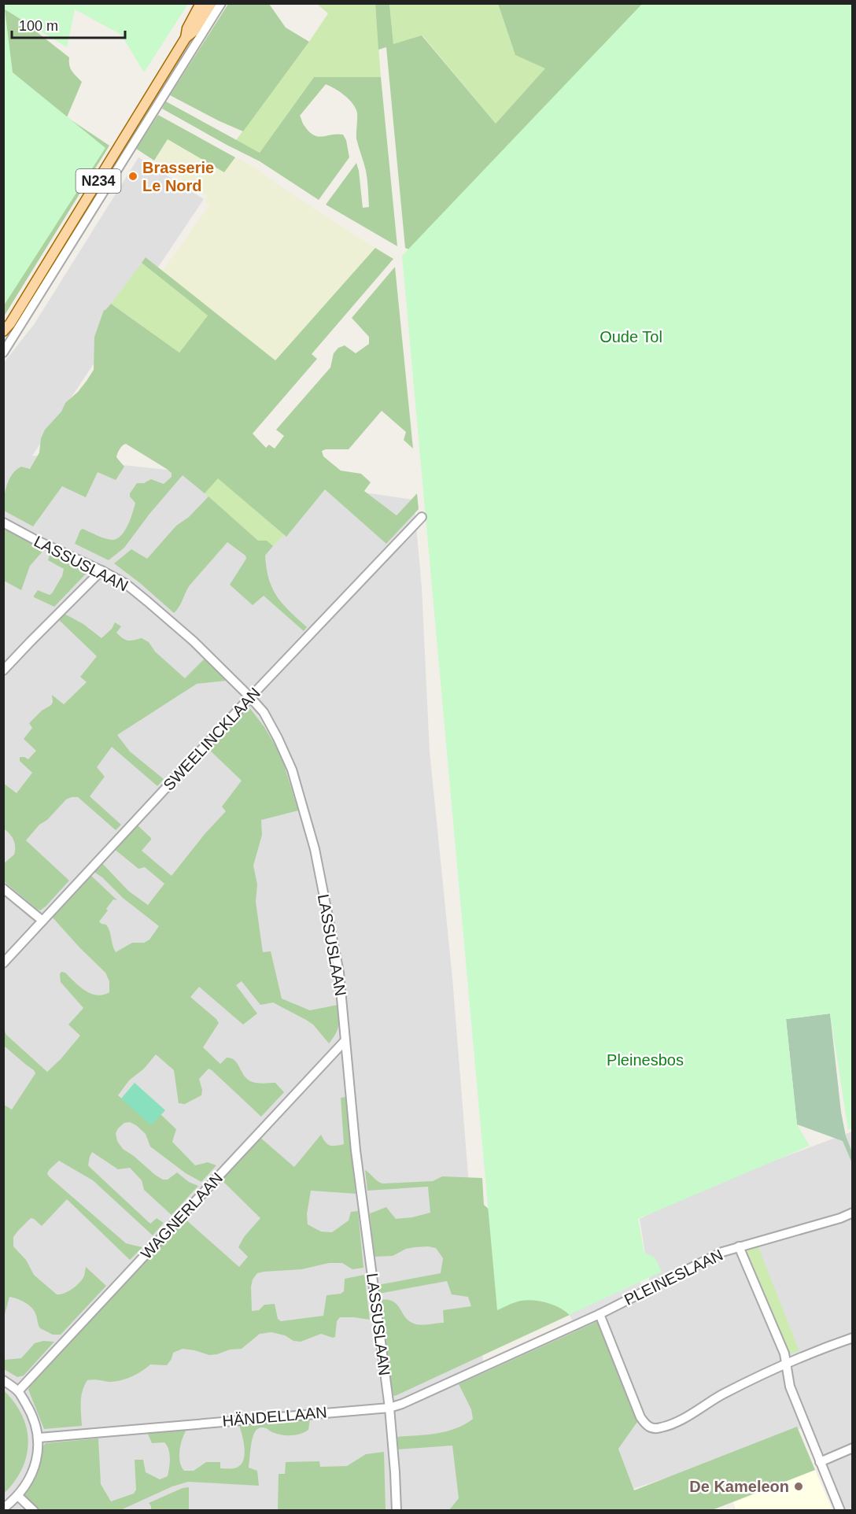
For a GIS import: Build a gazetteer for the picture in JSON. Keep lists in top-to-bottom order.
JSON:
{
  "streets": {
    "main road": ["N234"],
    "street": [
      "LASSUSLAAN",
      "SWEELINCKLAAN",
      "WAGNERLAAN",
      "PLEINESLAAN",
      "HÄNDELLAAN"
    ]
  },
  "crossings": [
    ["LASSUSLAAN", "SWEELINCKLAAN"],
    ["LASSUSLAAN", "WAGNERLAAN"],
    ["LASSUSLAAN", "HÄNDELLAAN"],
    ["PLEINESLAAN", "HÄNDELLAAN"]
  ],
  "parks": ["Oude Tol", "Pleinesbos"],
  "places": ["Brasserie Le Nord", "De Kameleon"],
  "scale_bar": "100 m"
}
